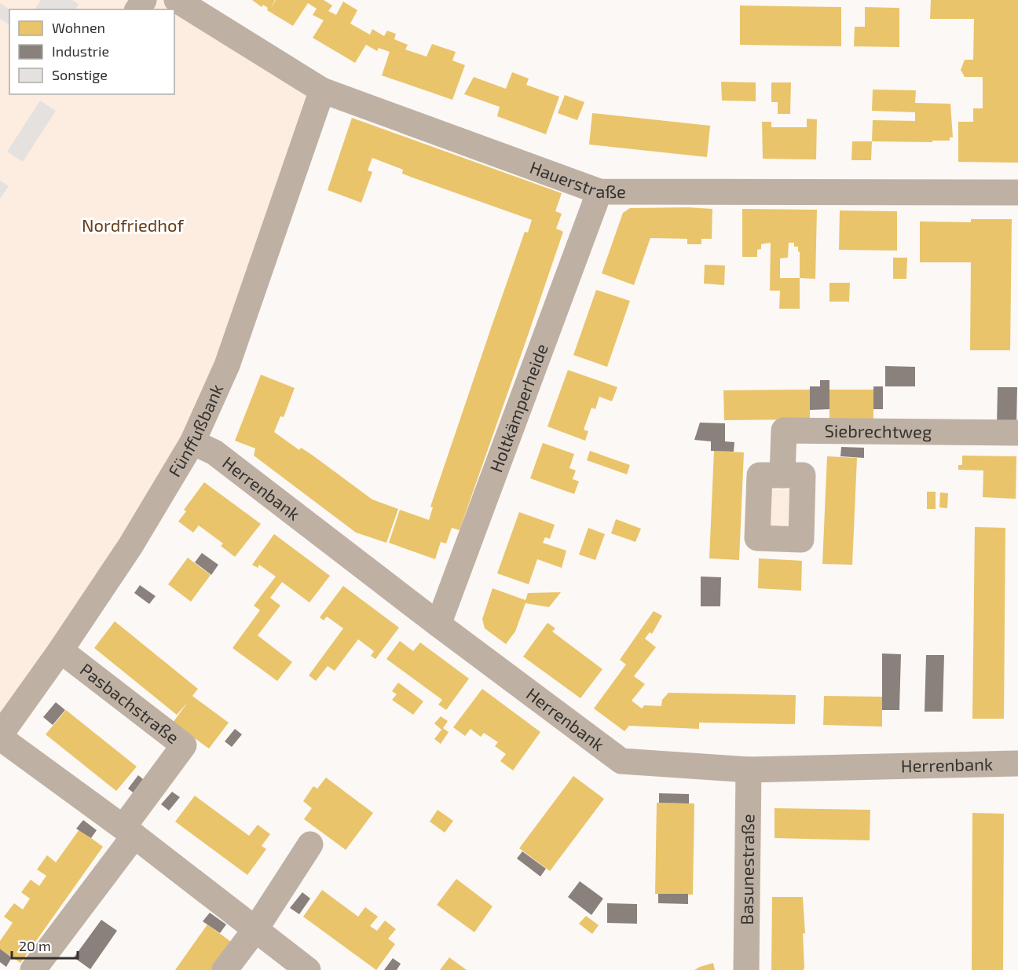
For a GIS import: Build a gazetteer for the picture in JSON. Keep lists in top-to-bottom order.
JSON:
{
  "streets": {
    "street": [
      "Hauerstraße",
      "Holtkämperheide",
      "Fünffußbank",
      "Siebrechtweg",
      "Herrenbank",
      "Pasbachstraße",
      "Basunestraße"
    ]
  },
  "crossings": [
    ["Hauerstraße", "Holtkämperheide"],
    ["Hauerstraße", "Fünffußbank"],
    ["Holtkämperheide", "Herrenbank"],
    ["Fünffußbank", "Herrenbank"],
    ["Fünffußbank", "Pasbachstraße"],
    ["Herrenbank", "Basunestraße"]
  ],
  "parks": ["Nordfriedhof"],
  "legend": ["Wohnen", "Industrie", "Sonstige"],
  "scale_bar": "20 m"
}
